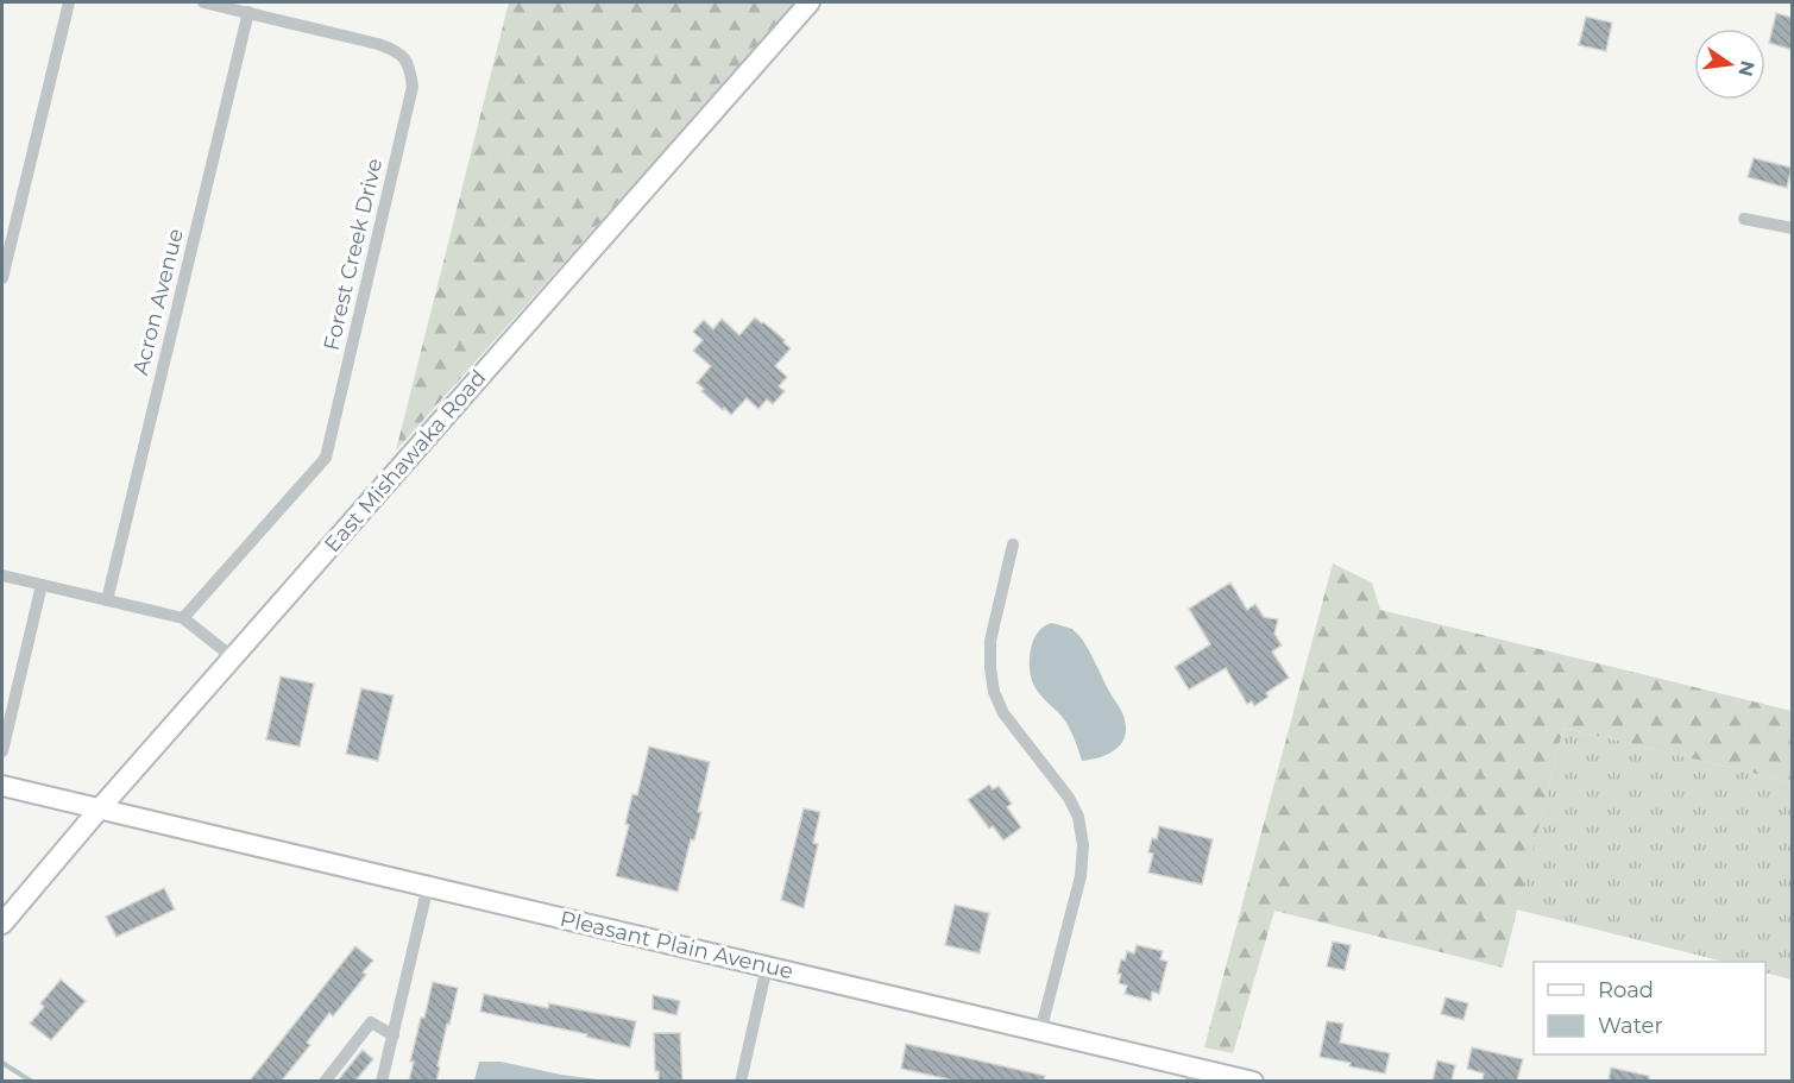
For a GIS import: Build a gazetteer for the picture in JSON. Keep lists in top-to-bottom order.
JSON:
{
  "streets": {
    "street": [
      "Forest Creek Drive",
      "Acron Avenue",
      "East Mishawaka Road",
      "Pleasant Plain Avenue"
    ]
  },
  "crossings": [
    ["Forest Creek Drive", "Acron Avenue"],
    ["East Mishawaka Road", "Pleasant Plain Avenue"]
  ],
  "legend": ["Road", "Water"],
  "north": "right"
}
